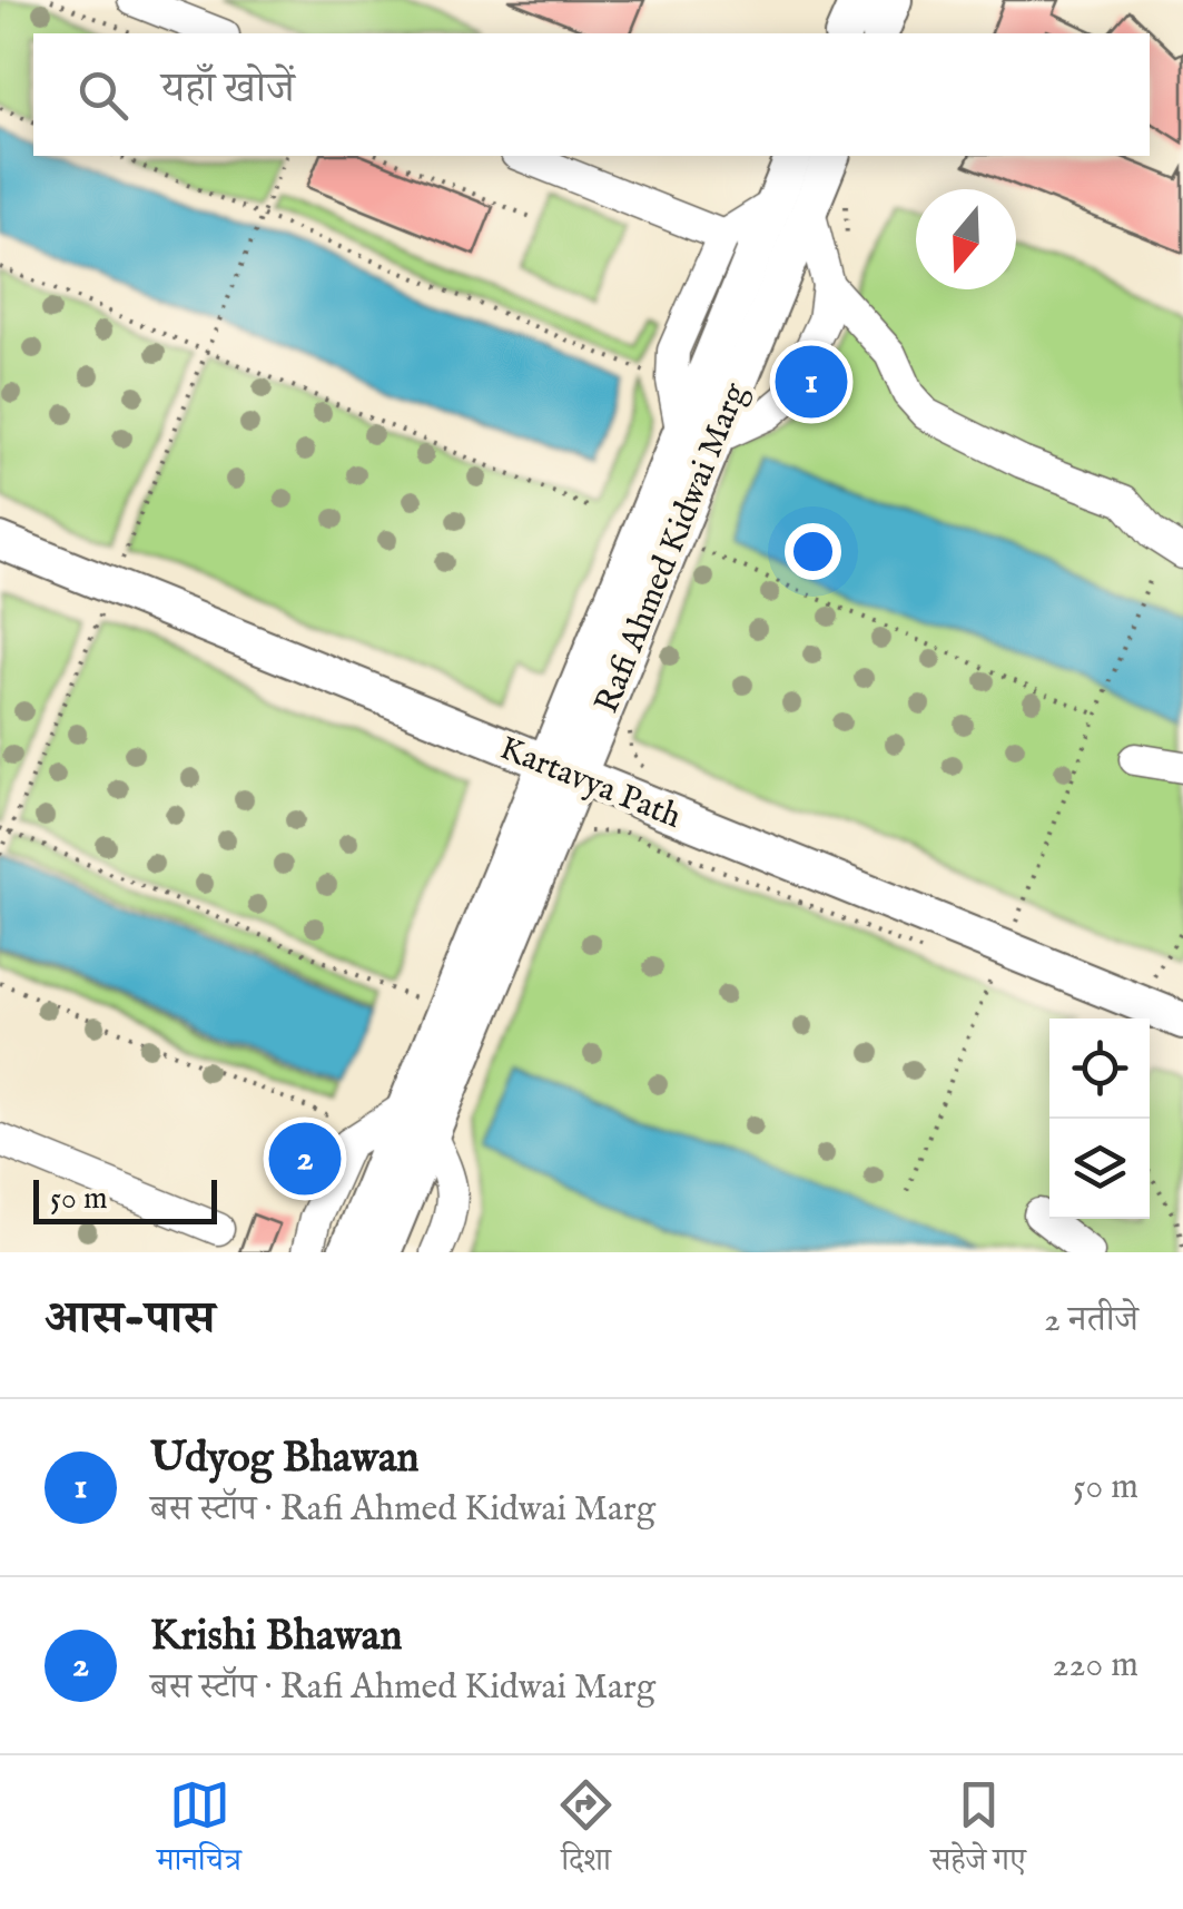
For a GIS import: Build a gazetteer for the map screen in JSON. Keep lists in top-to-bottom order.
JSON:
{
  "streets": {
    "main road": ["Rafi Ahmed Kidwai Marg", "Kartavya Path"]
  },
  "crossings": [
    ["Rafi Ahmed Kidwai Marg", "Kartavya Path"]
  ],
  "scale_bar": "50 m",
  "north": "bottom",
  "page": {
    "search": "यहाँ खोजें",
    "pins": ["1", "2"],
    "scale": "50 m",
    "heading": ["आस-पास", "2 नतीजे"],
    "list": [
      {
        "mark": "1",
        "name": "Udyog Bhawan",
        "note": "बस स्टॉप · Rafi Ahmed Kidwai Marg",
        "value": "50 m"
      },
      {
        "mark": "2",
        "name": "Krishi Bhawan",
        "note": "बस स्टॉप · Rafi Ahmed Kidwai Marg",
        "value": "220 m"
      }
    ],
    "nav": ["मानचित्र", "दिशा", "सहेजे गए"]
  }
}
